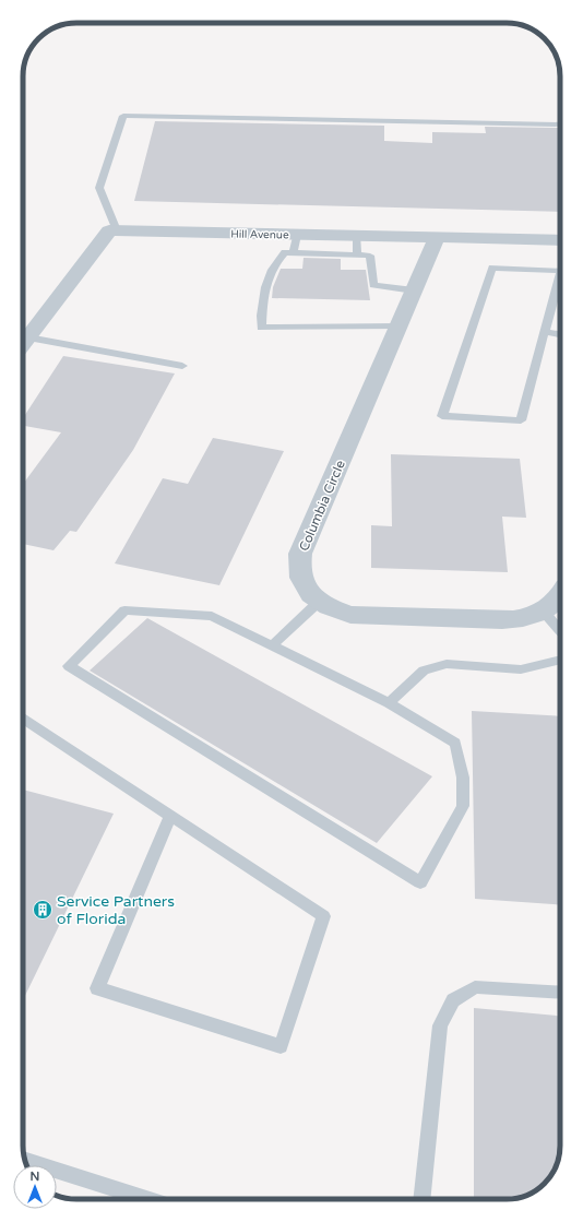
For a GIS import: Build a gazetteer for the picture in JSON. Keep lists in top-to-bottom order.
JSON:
{
  "streets": {
    "street": ["Hill Avenue", "Columbia Circle"]
  },
  "crossings": [
    ["Hill Avenue", "Columbia Circle"]
  ],
  "places": {
    "building": ["Service Partners of Florida"]
  },
  "north": "top"
}
